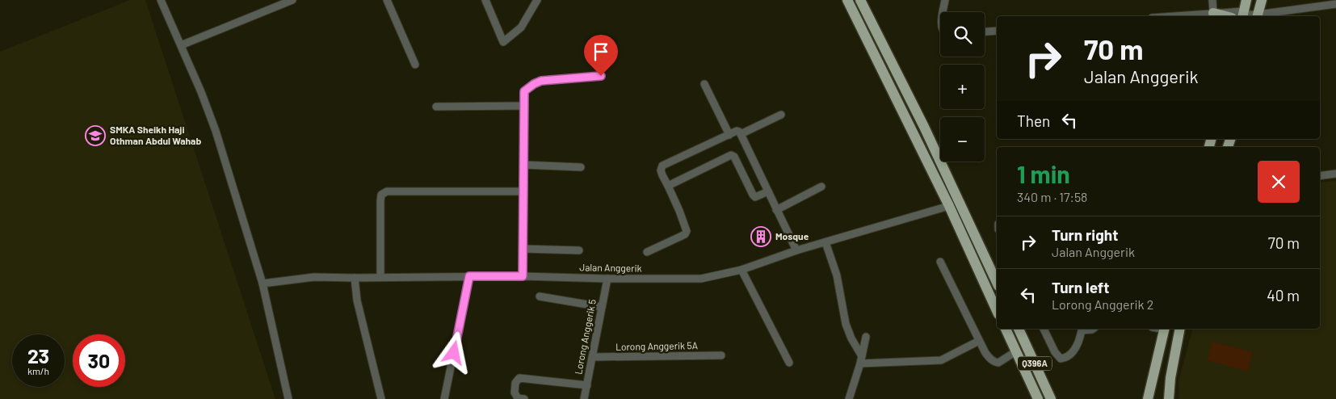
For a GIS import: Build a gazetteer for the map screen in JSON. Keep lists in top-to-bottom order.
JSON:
{
  "streets": {
    "main road": ["Q396A"],
    "street": ["Jalan Anggerik", "Lorong Anggerik 5", "Lorong Anggerik 5A"]
  },
  "crossings": [
    ["Jalan Anggerik", "Lorong Anggerik 5"],
    ["Lorong Anggerik 5", "Lorong Anggerik 5A"]
  ],
  "places": {
    "school or university": ["SMKA Sheikh Haji Othman Abdul Wahab"],
    "building": ["Mosque"]
  },
  "page": {
    "map_buttons": ["+", "−"],
    "turn": ["70 m", "Jalan Anggerik"],
    "then": "Then",
    "heading": ["1 min", "340 m · 17:58"],
    "list": [
      {
        "name": "Turn right",
        "note": "Jalan Anggerik",
        "value": "70 m"
      },
      {
        "name": "Turn left",
        "note": "Lorong Anggerik 2",
        "value": "40 m"
      }
    ],
    "speed": "23 km/h",
    "limit": "30"
  }
}
